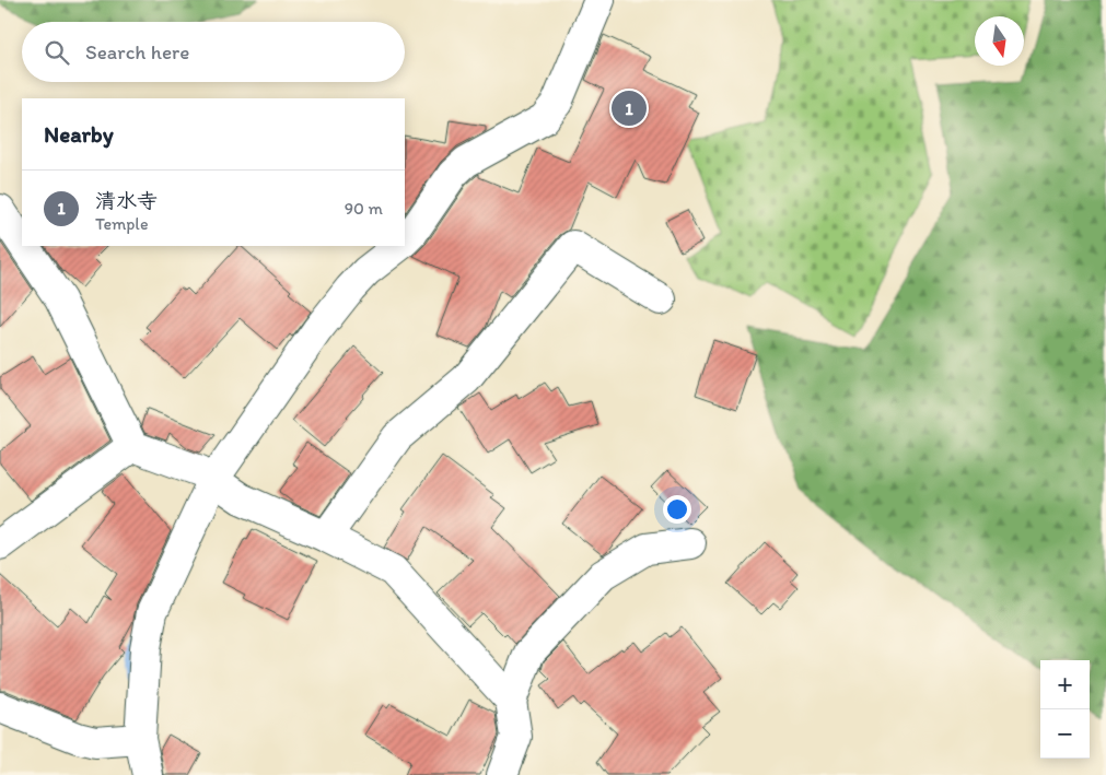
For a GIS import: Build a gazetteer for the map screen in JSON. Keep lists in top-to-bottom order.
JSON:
{
  "north": "bottom",
  "page": {
    "search": "Search here",
    "pins": "1",
    "heading": "Nearby",
    "list": [
      {
        "mark": "1",
        "name": "清水寺",
        "note": "Temple",
        "value": "90 m"
      }
    ],
    "map_buttons": ["+", "−"]
  }
}
